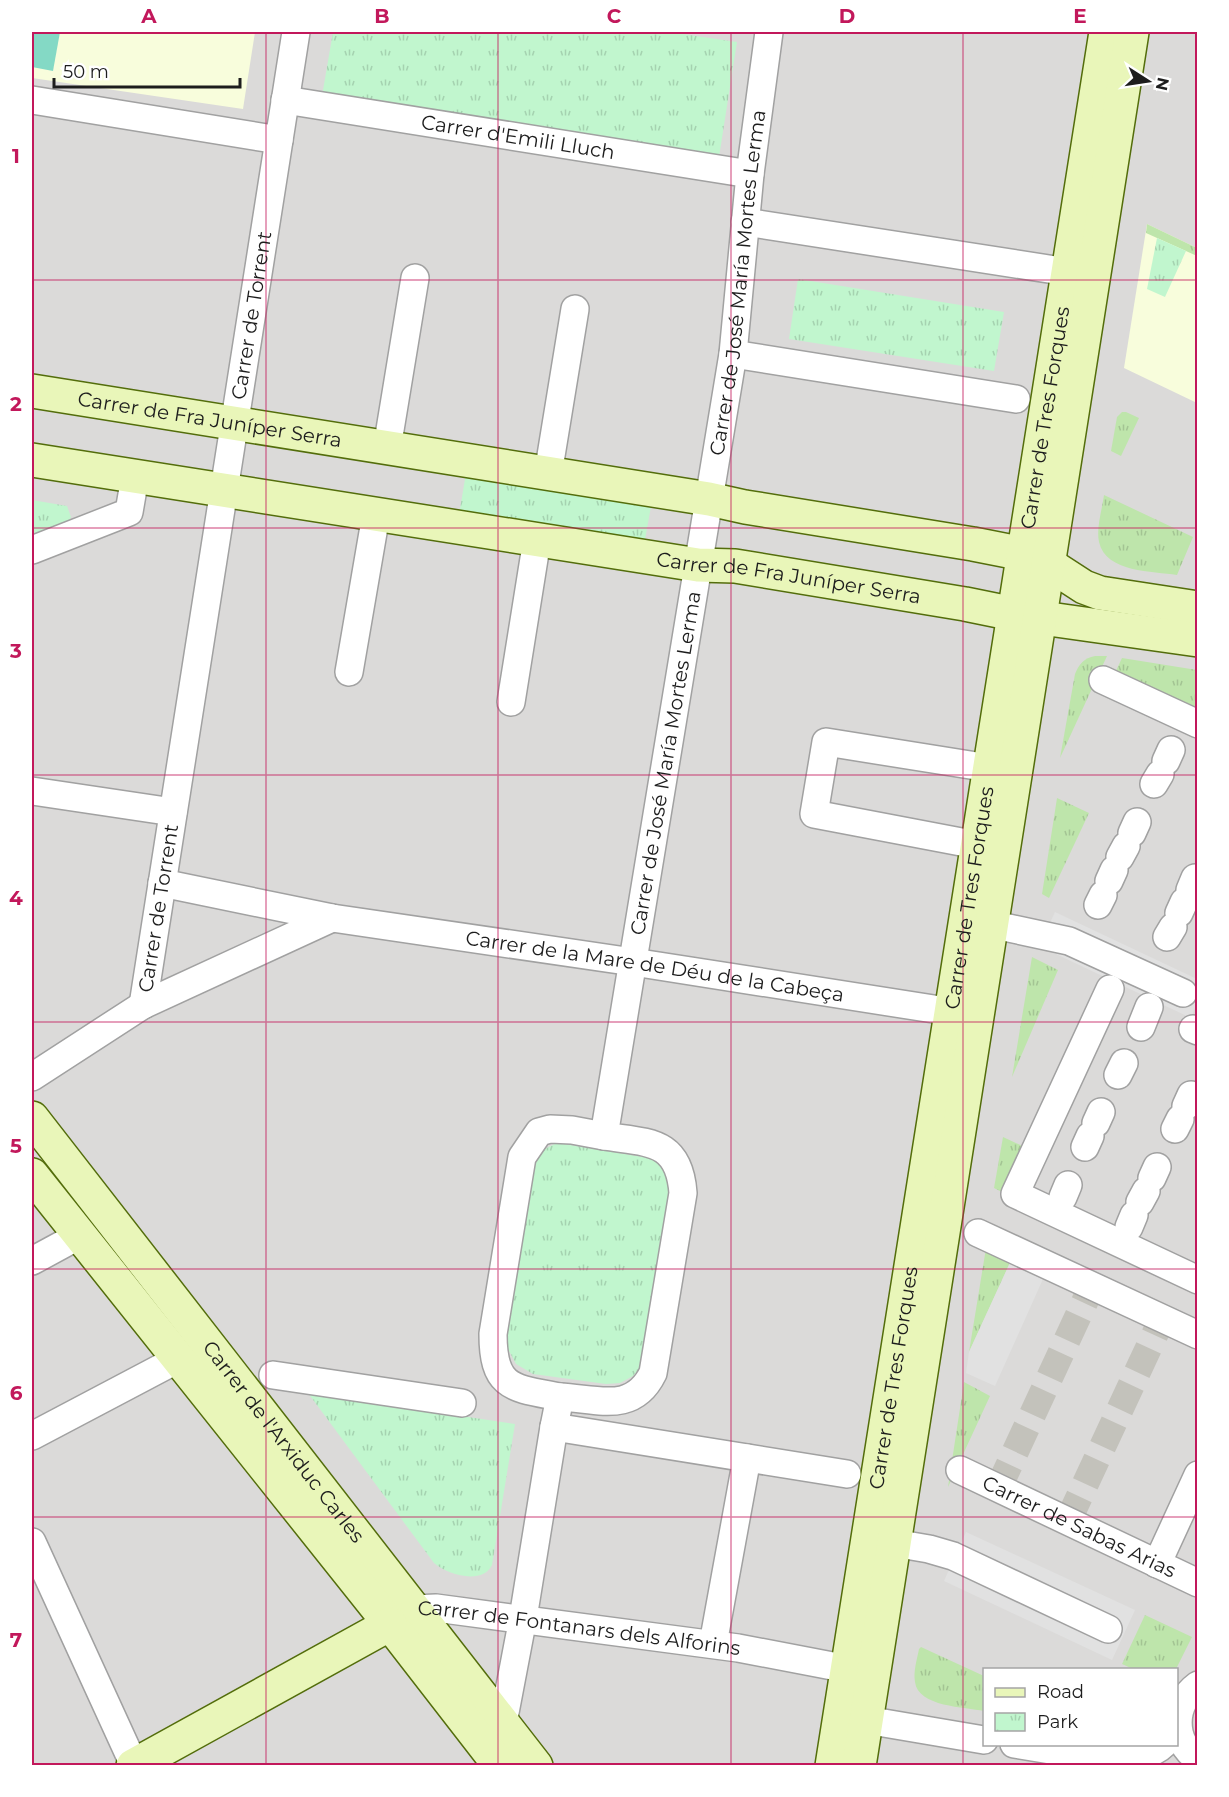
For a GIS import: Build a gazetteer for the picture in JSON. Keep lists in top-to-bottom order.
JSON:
{
  "streets": {
    "main road": [
      "Carrer de Tres Forques",
      "Carrer de Fra Juníper Serra",
      "Carrer de l'Arxiduc Carles",
      "Carrer de Fontanars dels Alforins"
    ],
    "street": [
      "Carrer d'Emili Lluch",
      "Carrer de José María Mortes Lerma",
      "Carrer de Torrent",
      "Carrer de la Mare de Déu de la Cabeça",
      "Carrer de Sabas Arias"
    ]
  },
  "crossings": [
    ["Carrer d'Emili Lluch", "Carrer de José María Mortes Lerma"],
    ["Carrer d'Emili Lluch", "Carrer de Torrent"],
    ["Carrer de José María Mortes Lerma", "Carrer de Fra Juníper Serra"],
    ["Carrer de José María Mortes Lerma", "Carrer de la Mare de Déu de la Cabeça"],
    ["Carrer de Torrent", "Carrer de Fra Juníper Serra"],
    ["Carrer de Torrent", "Carrer de la Mare de Déu de la Cabeça"],
    ["Carrer de Tres Forques", "Carrer de Fra Juníper Serra"],
    ["Carrer de Tres Forques", "Carrer de la Mare de Déu de la Cabeça"],
    ["Carrer de Tres Forques", "Carrer de Fontanars dels Alforins"],
    ["Carrer de l'Arxiduc Carles", "Carrer de Fontanars dels Alforins"]
  ],
  "legend": ["Road", "Park"],
  "scale_bar": "50 m",
  "north": "right",
  "grid": {
    "columns": [
      "A",
      "B",
      "C",
      "D",
      "E"
    ],
    "rows": [
      "1",
      "2",
      "3",
      "4",
      "5",
      "6",
      "7"
    ]
  }
}
